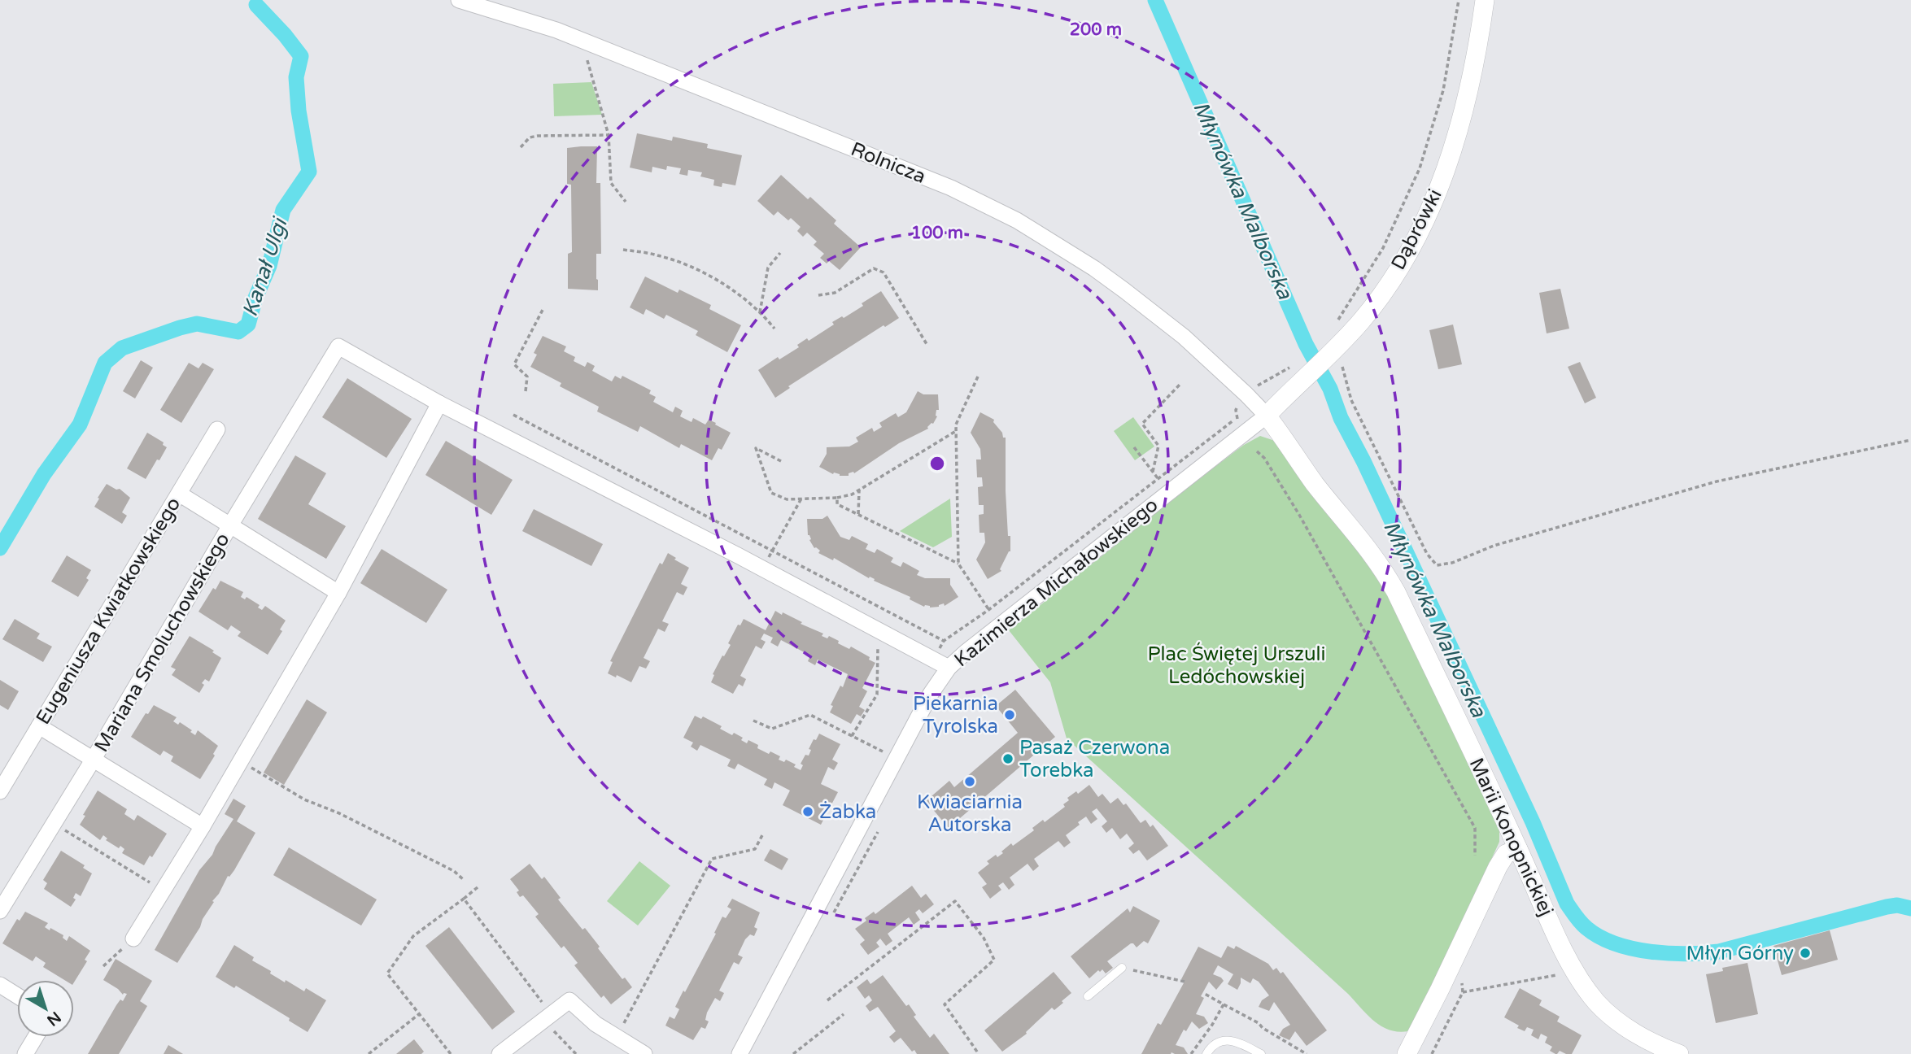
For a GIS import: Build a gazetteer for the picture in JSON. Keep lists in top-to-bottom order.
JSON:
{
  "streets": {
    "street": [
      "Rolnicza",
      "Dąbrówki",
      "Kazimierza Michałowskiego",
      "Eugeniusza Kwiatkowskiego",
      "Mariana Smoluchowskiego",
      "Marii Konopnickiej"
    ]
  },
  "crossings": [
    ["Rolnicza", "Dąbrówki"],
    ["Rolnicza", "Kazimierza Michałowskiego"],
    ["Rolnicza", "Marii Konopnickiej"],
    ["Dąbrówki", "Kazimierza Michałowskiego"],
    ["Dąbrówki", "Marii Konopnickiej"],
    ["Kazimierza Michałowskiego", "Marii Konopnickiej"]
  ],
  "water": ["Młynówka Malborska", "Kanał Ulgi"],
  "parks": ["Plac Świętej Urszuli Ledóchowskiej"],
  "places": [
    "Piekarnia Tyrolska",
    "Pasaż Czerwona Torebka",
    "Kwiaciarnia Autorska",
    "Żabka",
    "Młyn Górny"
  ],
  "north": "bottom right",
  "rings": ["200 m", "100 m"]
}
